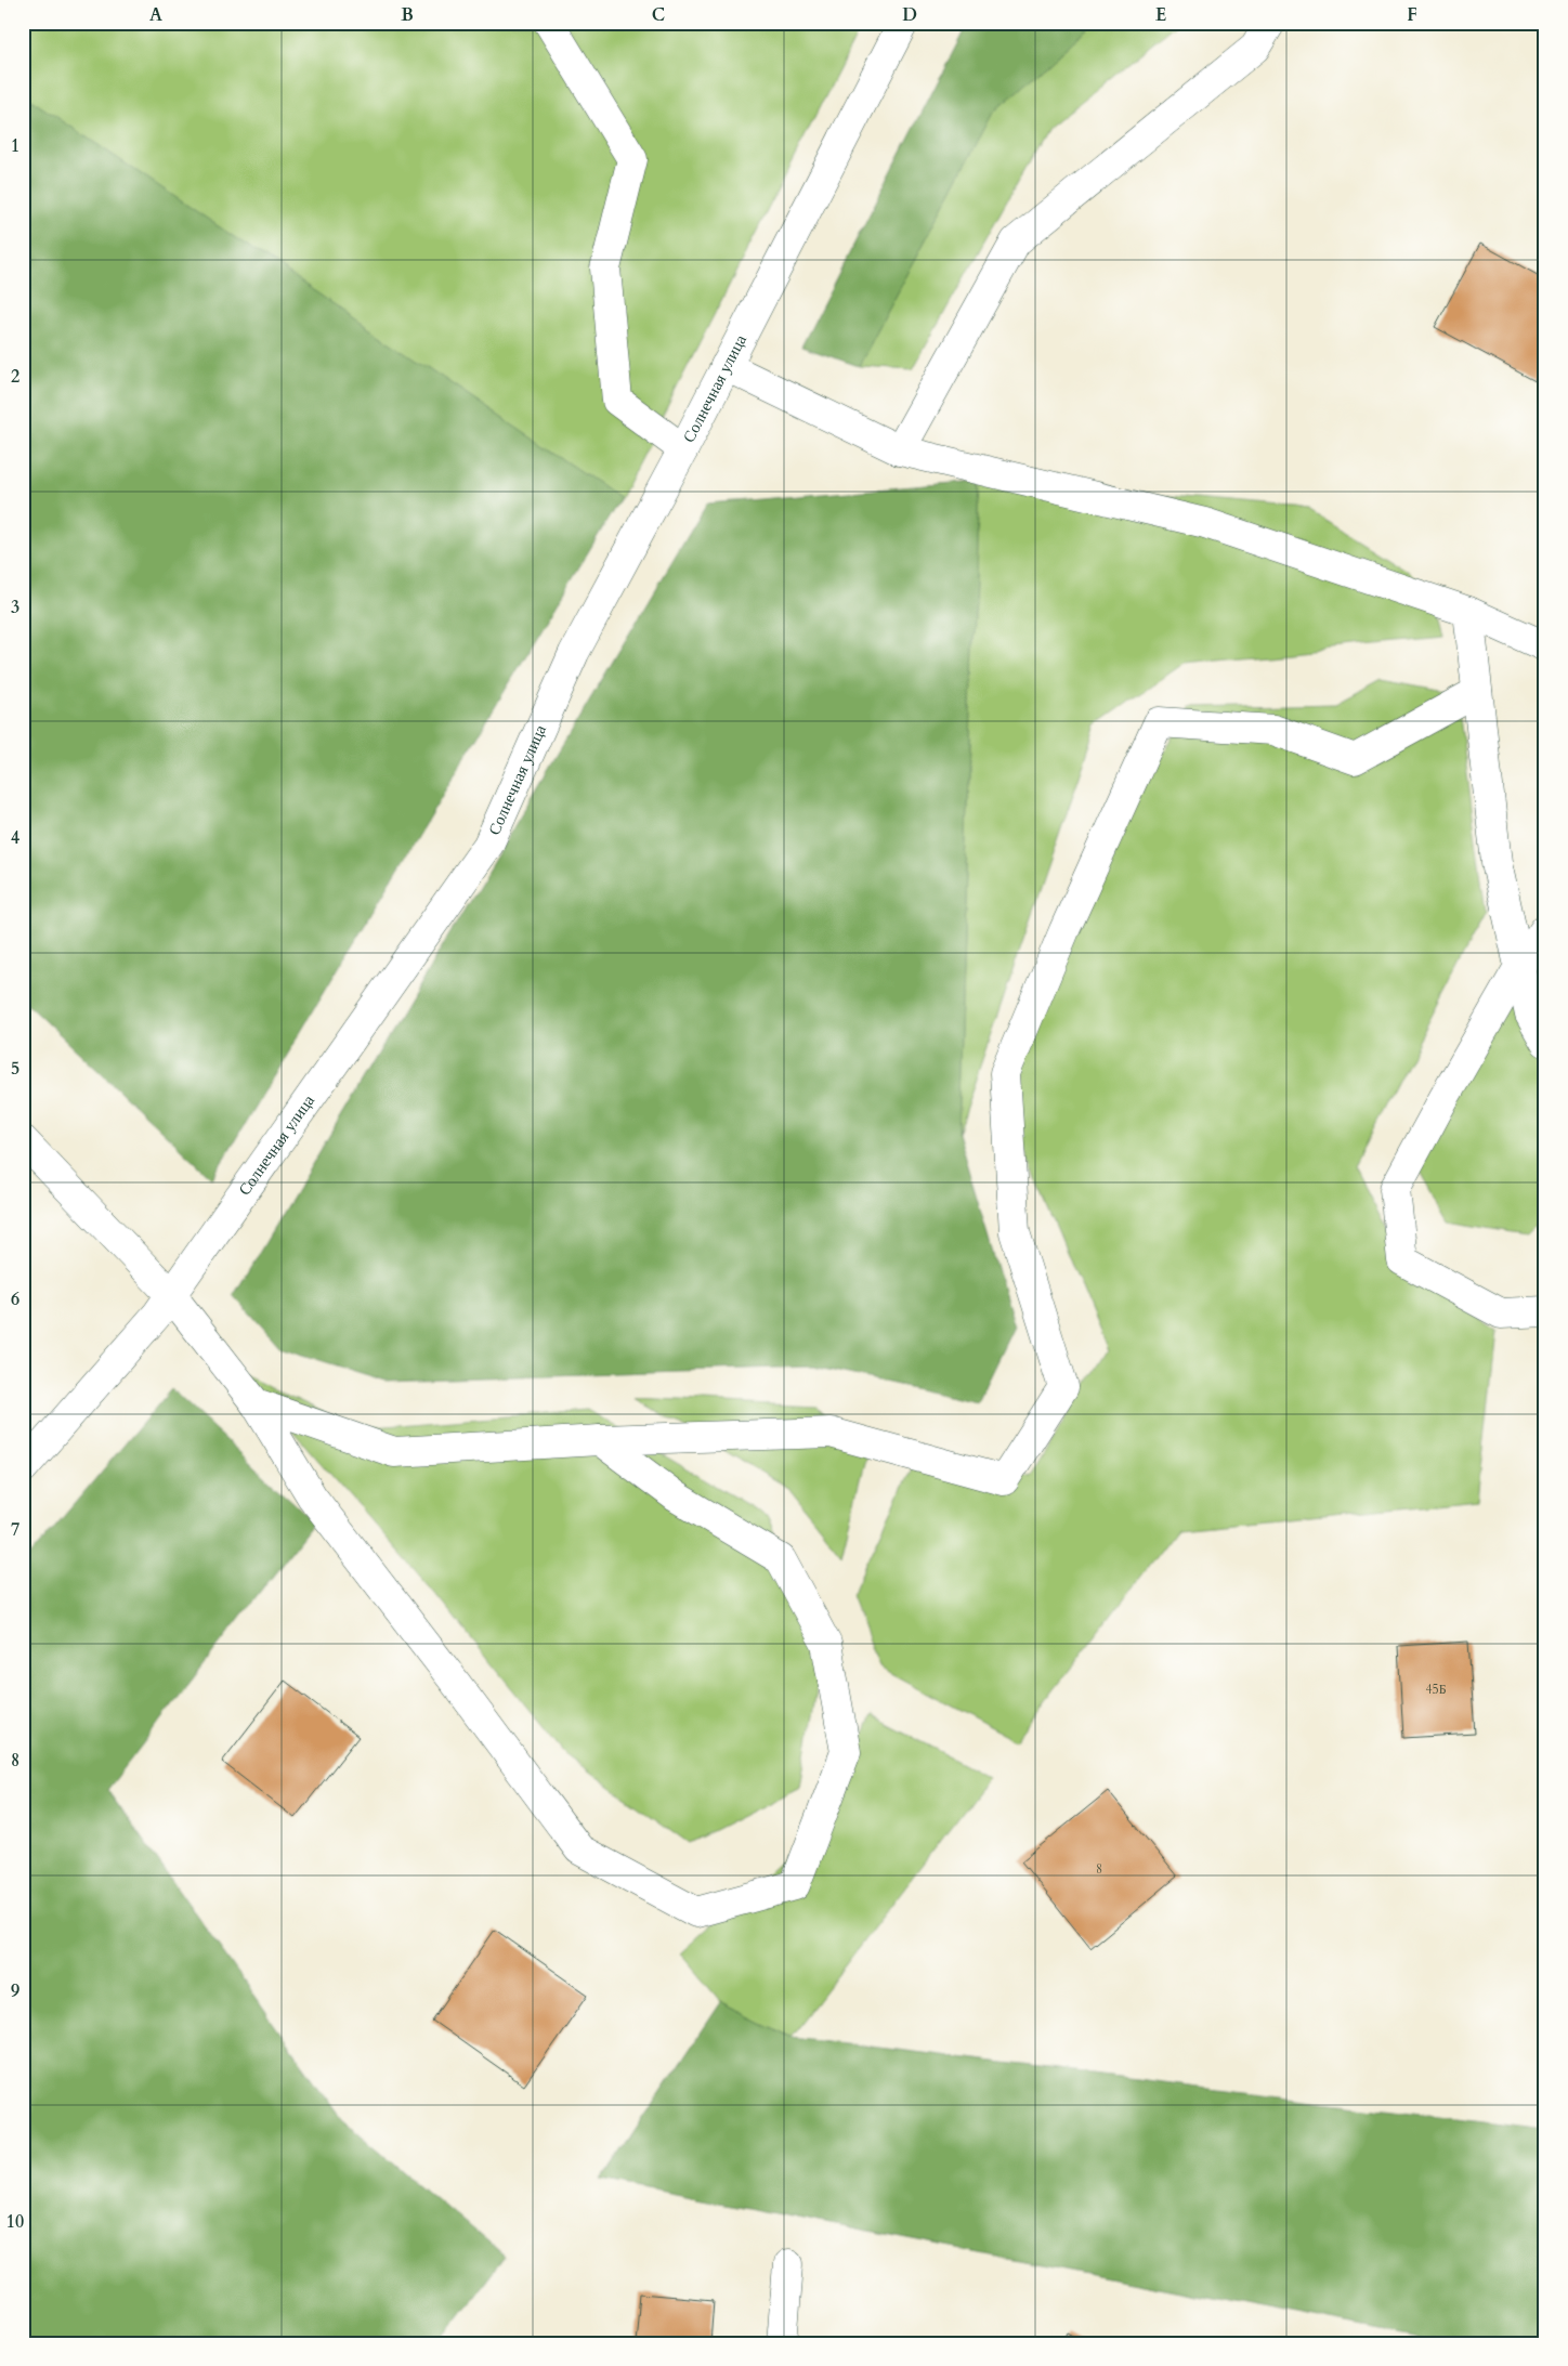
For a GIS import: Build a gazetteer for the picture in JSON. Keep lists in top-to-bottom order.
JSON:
{
  "streets": {
    "street": ["Солнечная улица"]
  },
  "house_numbers": ["45Б", "8"],
  "grid": {
    "columns": [
      "A",
      "B",
      "C",
      "D",
      "E",
      "F"
    ],
    "rows": [
      "1",
      "2",
      "3",
      "4",
      "5",
      "6",
      "7",
      "8",
      "9",
      "10"
    ]
  }
}
